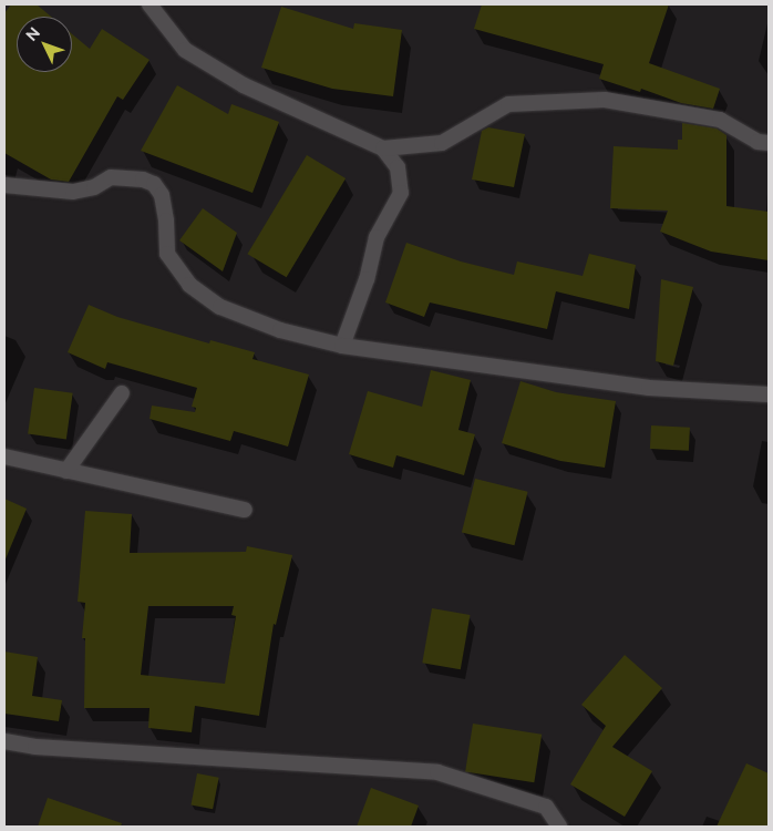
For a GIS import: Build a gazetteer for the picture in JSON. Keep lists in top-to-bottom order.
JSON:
{
  "north": "top left"
}
